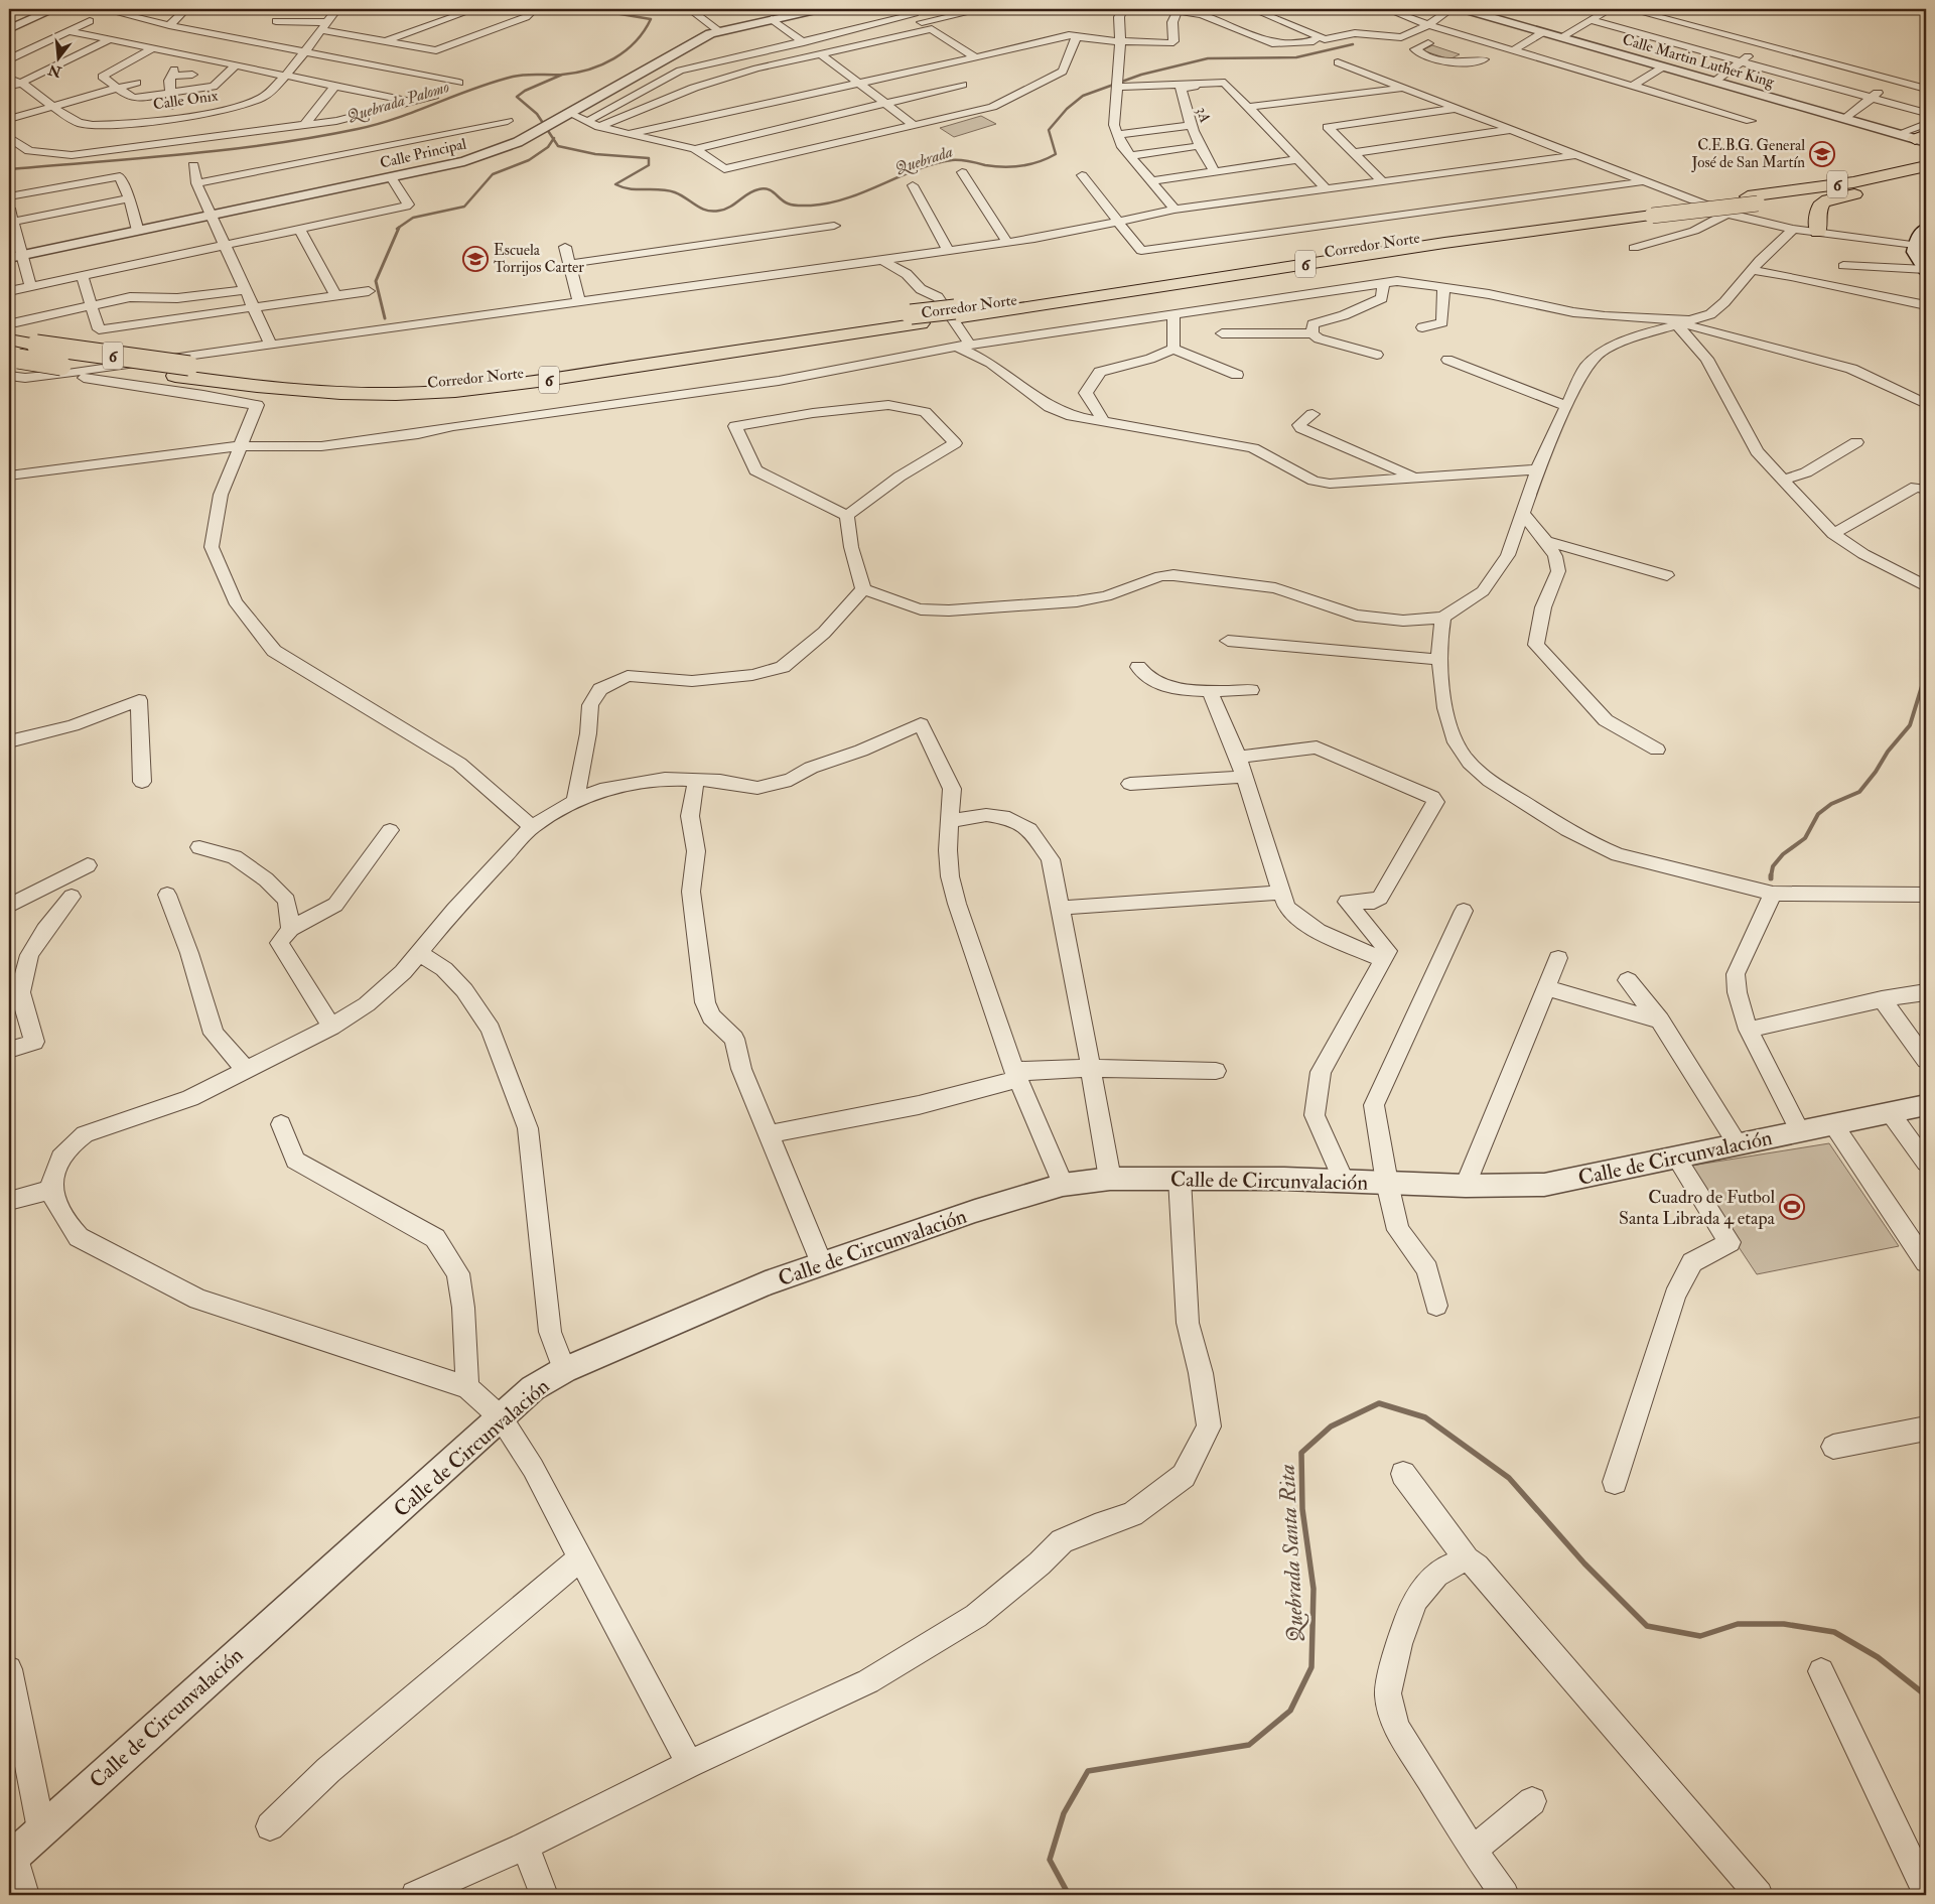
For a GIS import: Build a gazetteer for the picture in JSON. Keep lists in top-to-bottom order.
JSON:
{
  "streets": {
    "highway": ["6", "Corredor Norte"],
    "street": [
      "Calle Martin Luther King",
      "Calle Onix",
      "3A",
      "Calle Principal",
      "Calle de Circunvalación"
    ]
  },
  "water": ["Quebrada Palomo", "Quebrada", "Quebrada Santa Rita"],
  "places": {
    "school or university": ["C.E.B.G. General José de San Martín", "Escuela Torrijos Carter"],
    "sports": ["Cuadro de Futbol Santa Librada 4 etapa"]
  },
  "north": "bottom"
}
